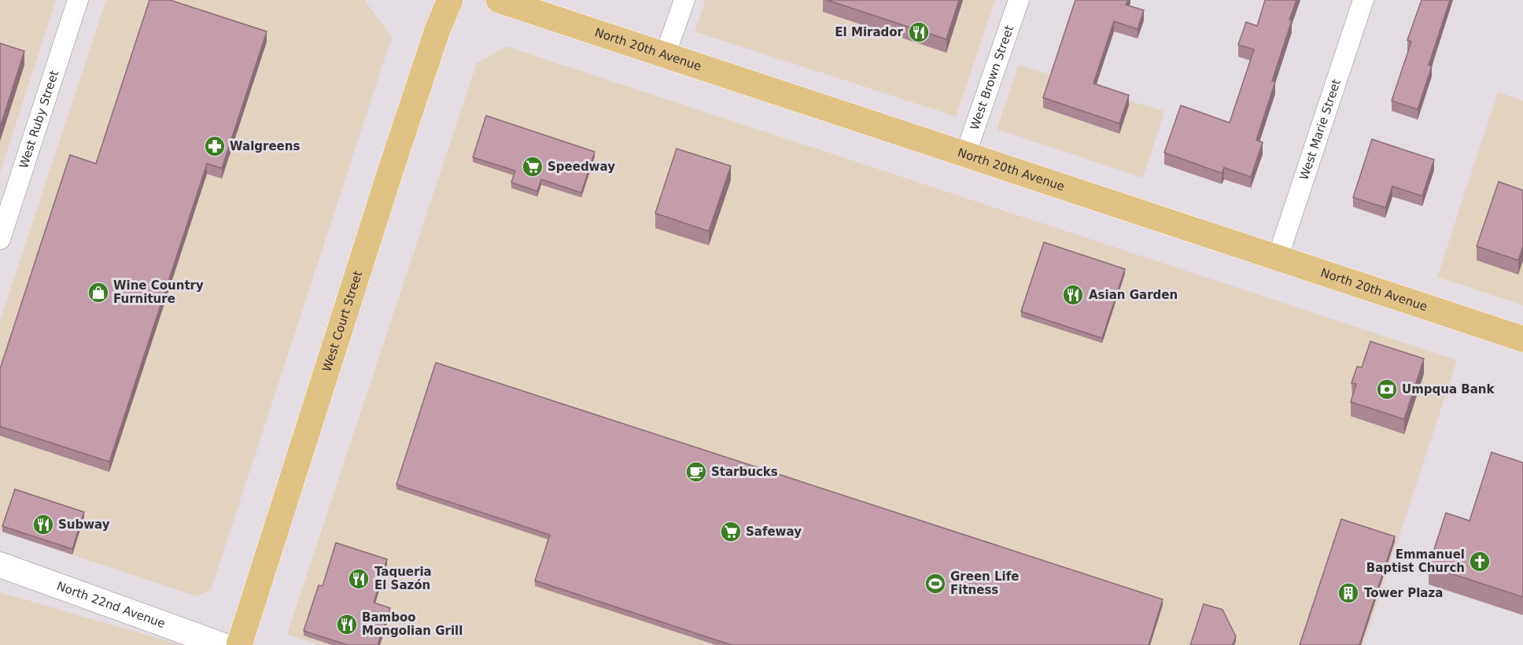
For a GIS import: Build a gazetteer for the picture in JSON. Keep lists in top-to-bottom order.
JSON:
{
  "streets": {
    "main road": ["North 20th Avenue", "West Court Street"],
    "street": [
      "West Brown Street",
      "West Ruby Street",
      "West Marie Street",
      "North 22nd Avenue"
    ]
  },
  "crossings": [
    ["North 20th Avenue", "West Brown Street"],
    ["North 20th Avenue", "West Marie Street"]
  ],
  "places": {
    "restaurant": [
      "El Mirador",
      "Asian Garden",
      "Subway",
      "Taqueria El Sazón",
      "Bamboo Mongolian Grill"
    ],
    "pharmacy": ["Walgreens"],
    "supermarket": ["Speedway", "Safeway"],
    "shop": ["Wine Country Furniture"],
    "bank": ["Umpqua Bank"],
    "cafe": ["Starbucks"],
    "church": ["Emmanuel Baptist Church"],
    "sports": ["Green Life Fitness"],
    "building": ["Tower Plaza"]
  }
}
